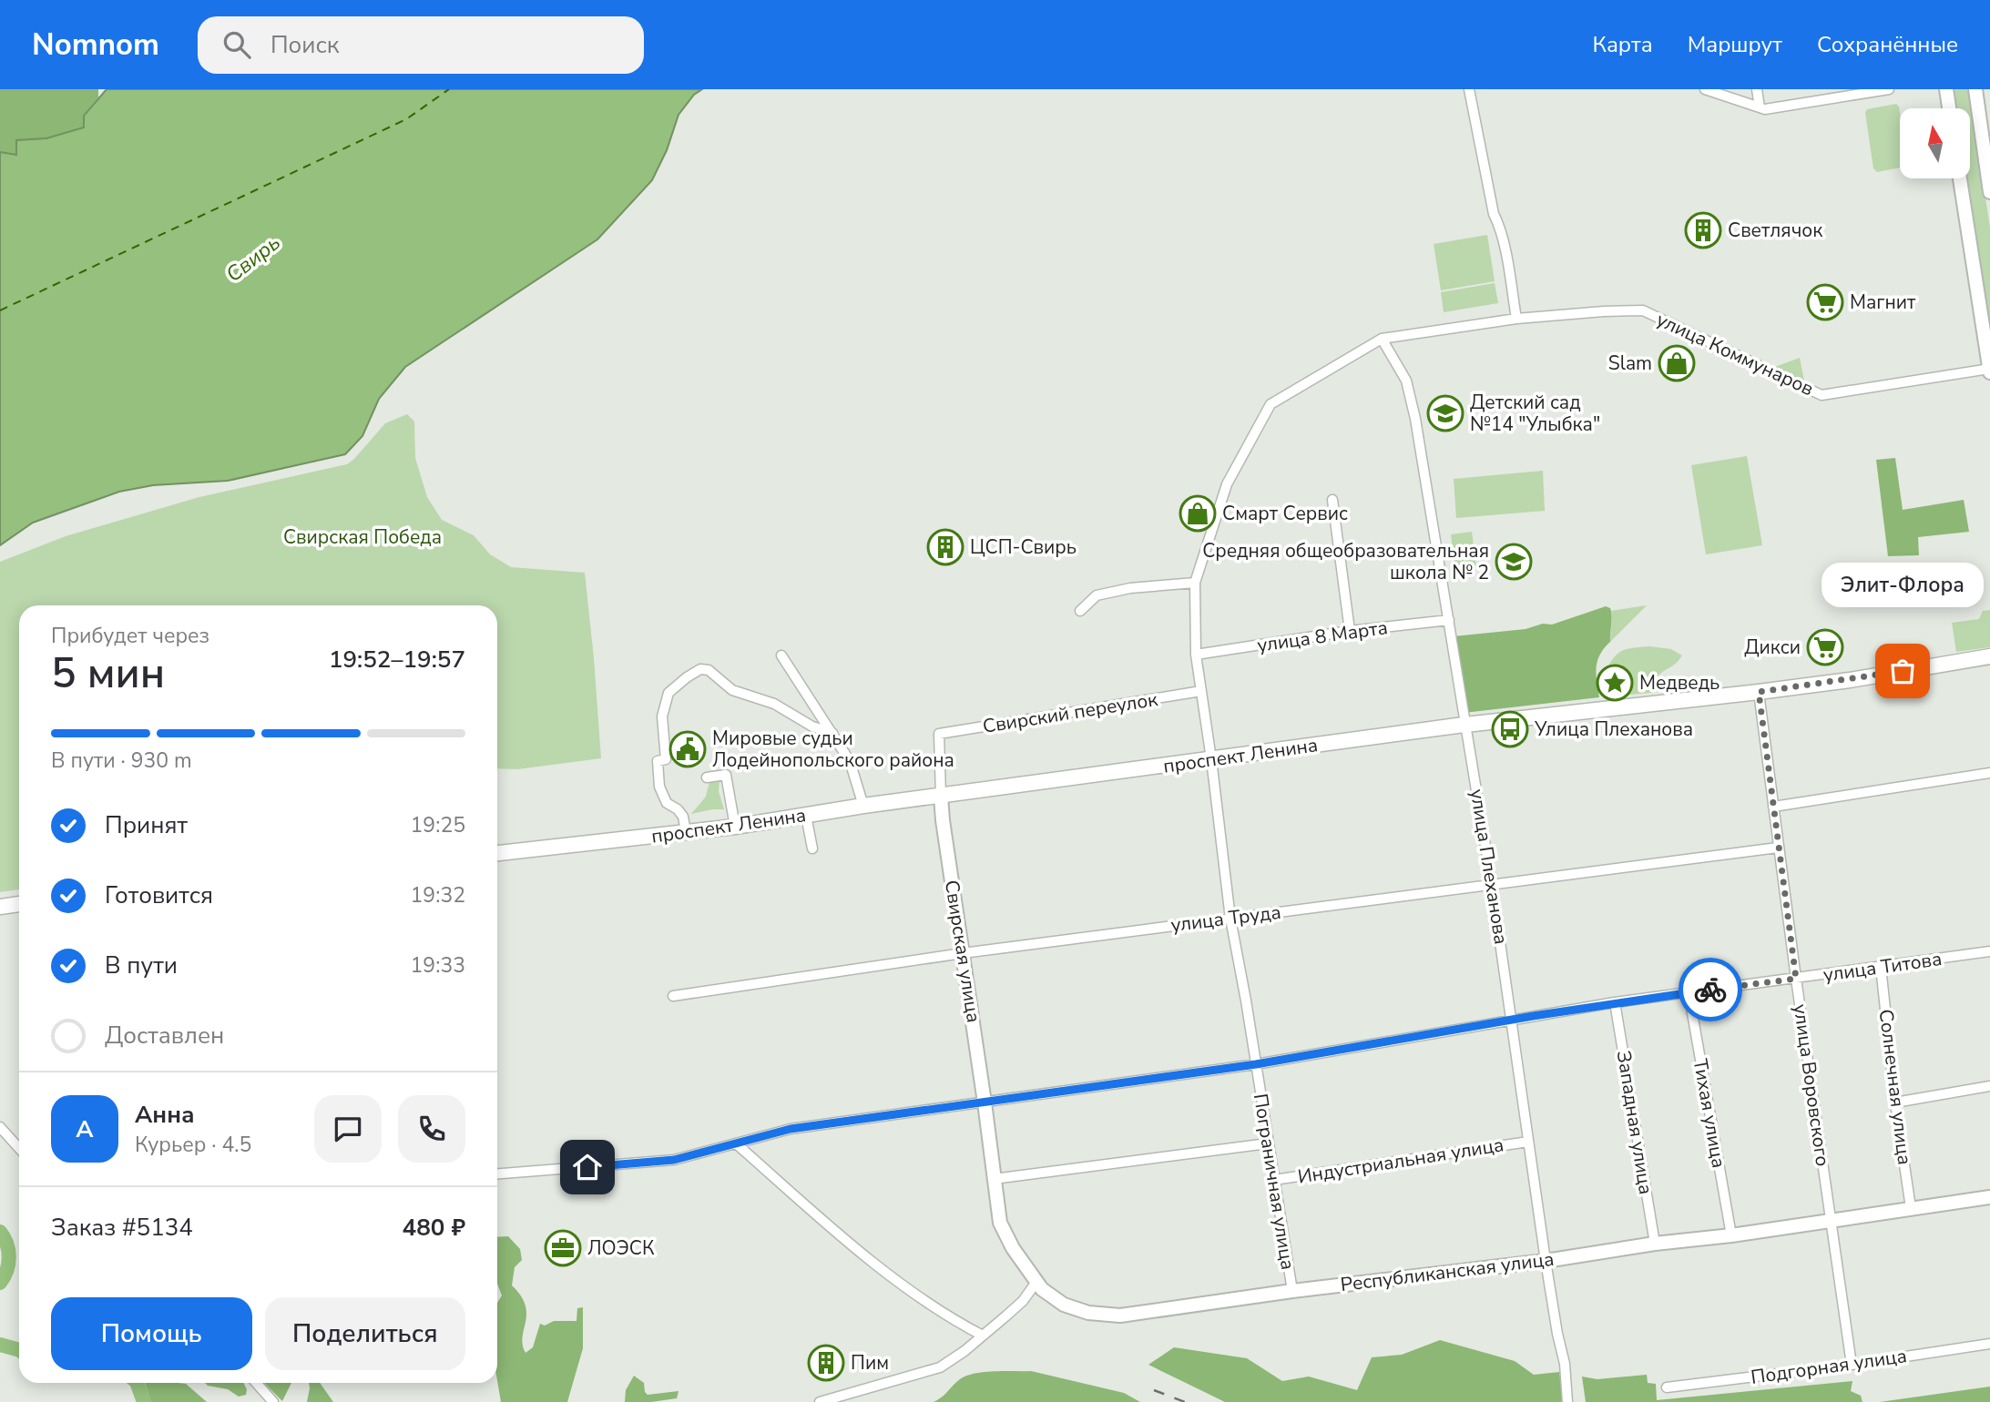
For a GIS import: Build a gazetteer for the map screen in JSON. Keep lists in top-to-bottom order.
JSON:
{
  "streets": {
    "main road": ["проспект Ленина"],
    "street": [
      "улица Коммунаров",
      "улица 8 Марта",
      "Свирский переулок",
      "улица Плеханова",
      "улица Труда",
      "Свирская улица",
      "улица Титова",
      "улица Воровского",
      "Солнечная улица",
      "Тихая улица",
      "Западная улица",
      "Индустриальная улица",
      "Пограничная улица",
      "Республиканская улица",
      "Подгорная улица"
    ]
  },
  "crossings": [
    ["улица Коммунаров", "улица Плеханова"],
    ["улица Коммунаров", "Пограничная улица"],
    ["улица 8 Марта", "улица Плеханова"],
    ["улица 8 Марта", "Пограничная улица"],
    ["Свирский переулок", "Свирская улица"],
    ["Свирский переулок", "Пограничная улица"],
    ["проспект Ленина", "улица Плеханова"],
    ["проспект Ленина", "Свирская улица"],
    ["проспект Ленина", "улица Воровского"],
    ["проспект Ленина", "Пограничная улица"],
    ["улица Плеханова", "улица Труда"],
    ["улица Плеханова", "улица Титова"],
    ["улица Плеханова", "Индустриальная улица"],
    ["улица Плеханова", "Республиканская улица"],
    ["улица Труда", "Свирская улица"],
    ["улица Труда", "улица Воровского"],
    ["улица Труда", "Пограничная улица"],
    ["Свирская улица", "улица Титова"],
    ["Свирская улица", "Республиканская улица"],
    ["улица Титова", "улица Воровского"],
    ["улица Титова", "Солнечная улица"],
    ["улица Титова", "Тихая улица"],
    ["улица Титова", "Западная улица"],
    ["улица Титова", "Пограничная улица"],
    ["улица Воровского", "Республиканская улица"],
    ["улица Воровского", "Подгорная улица"],
    ["Солнечная улица", "Республиканская улица"],
    ["Тихая улица", "Республиканская улица"],
    ["Западная улица", "Республиканская улица"],
    ["Индустриальная улица", "Пограничная улица"],
    ["Пограничная улица", "Республиканская улица"]
  ],
  "water": ["Свирь"],
  "parks": ["Свирская Победа"],
  "places": {
    "building": ["Светлячок", "ЦСП-Свирь", "Пим"],
    "supermarket": ["Магнит", "Дикси"],
    "shop": ["Slam", "Смарт Сервис"],
    "school or university": ["Детский сад №14 \"Улыбка\"", "Средняя общеобразовательная школа № 2"],
    "other": ["Элит-Флора"],
    "place": ["Медведь"],
    "bus stop": ["Улица Плеханова"],
    "public building": ["Мировые судьи Лодейнопольского района"],
    "office": ["ЛОЭСК"]
  },
  "north": "top",
  "page": {
    "header": "Nomnom",
    "search": "Поиск",
    "nav": ["Карта", "Маршрут", "Сохранённые"],
    "bubble": "Элит-Флора",
    "heading": ["5 мин", "Прибудет через", "19:52–19:57"],
    "panel": [
      "Анна",
      "Курьер · 4.5",
      "Заказ #5134",
      "480 ₽"
    ],
    "bar": "В пути · 930 m",
    "list": [
      ["Принят", "19:25"],
      ["Готовится", "19:32"],
      ["В пути", "19:33"],
      "Доставлен"
    ],
    "round": "А",
    "buttons": ["Помощь", "Поделиться"]
  }
}
